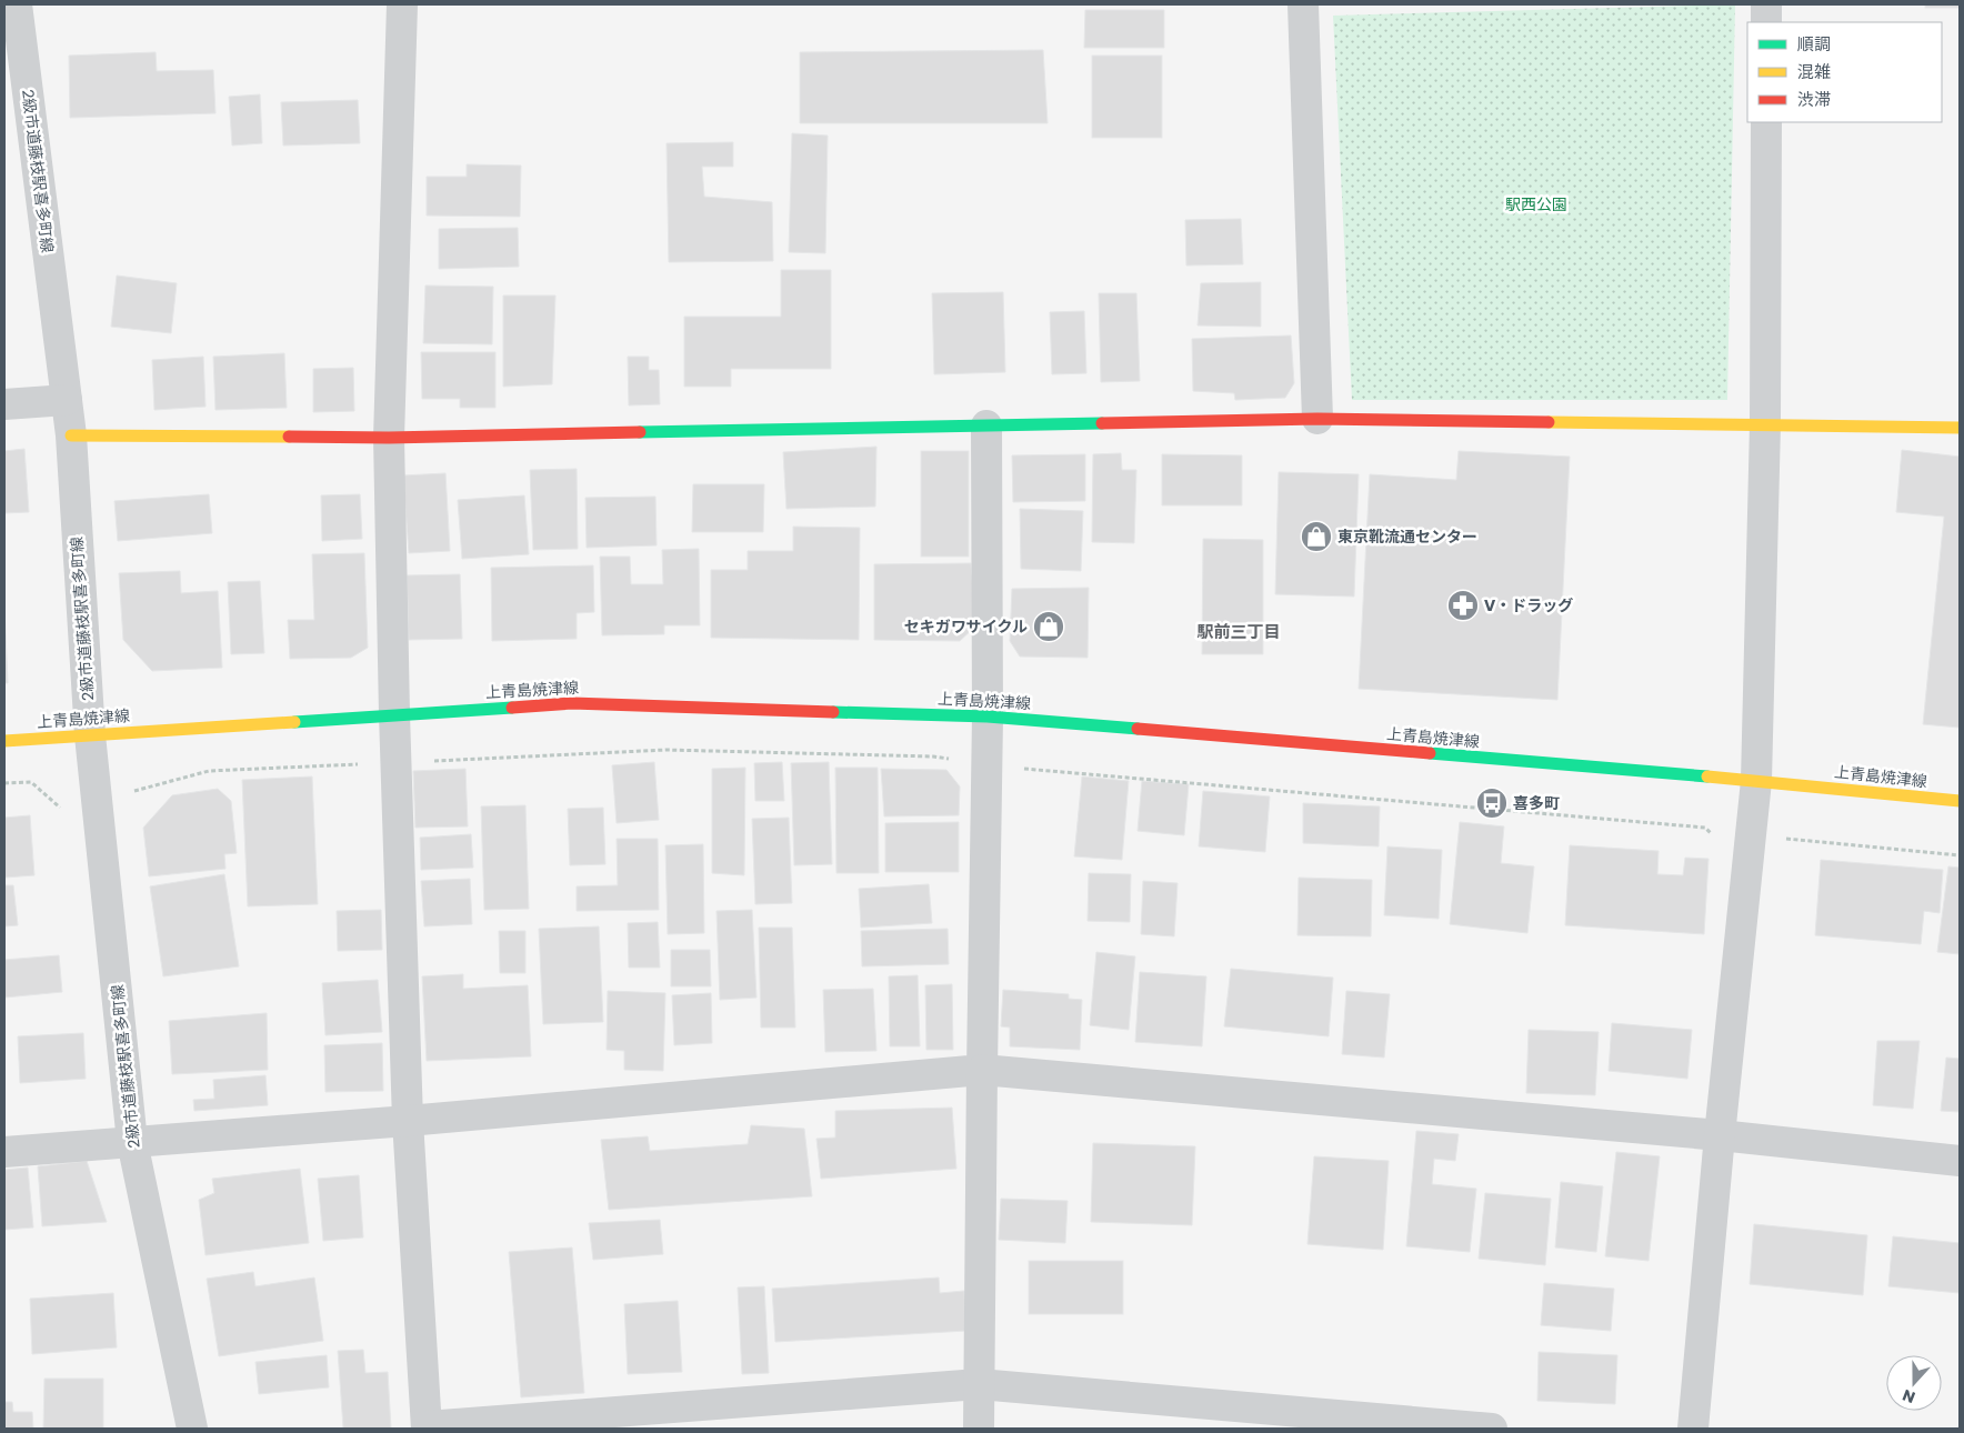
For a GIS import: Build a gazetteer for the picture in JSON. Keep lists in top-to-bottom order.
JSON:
{
  "streets": {
    "main road": ["上青島焼津線"],
    "street": ["2級市道藤枝駅喜多町線"]
  },
  "crossings": [
    ["2級市道藤枝駅喜多町線", "上青島焼津線"]
  ],
  "districts": ["駅前三丁目"],
  "parks": ["駅西公園"],
  "places": {
    "shop": ["東京靴流通センター", "セキガワサイクル"],
    "pharmacy": ["V・ドラッグ"],
    "bus stop": ["喜多町"]
  },
  "legend": ["順調", "混雑", "渋滞"],
  "north": "bottom"
}
